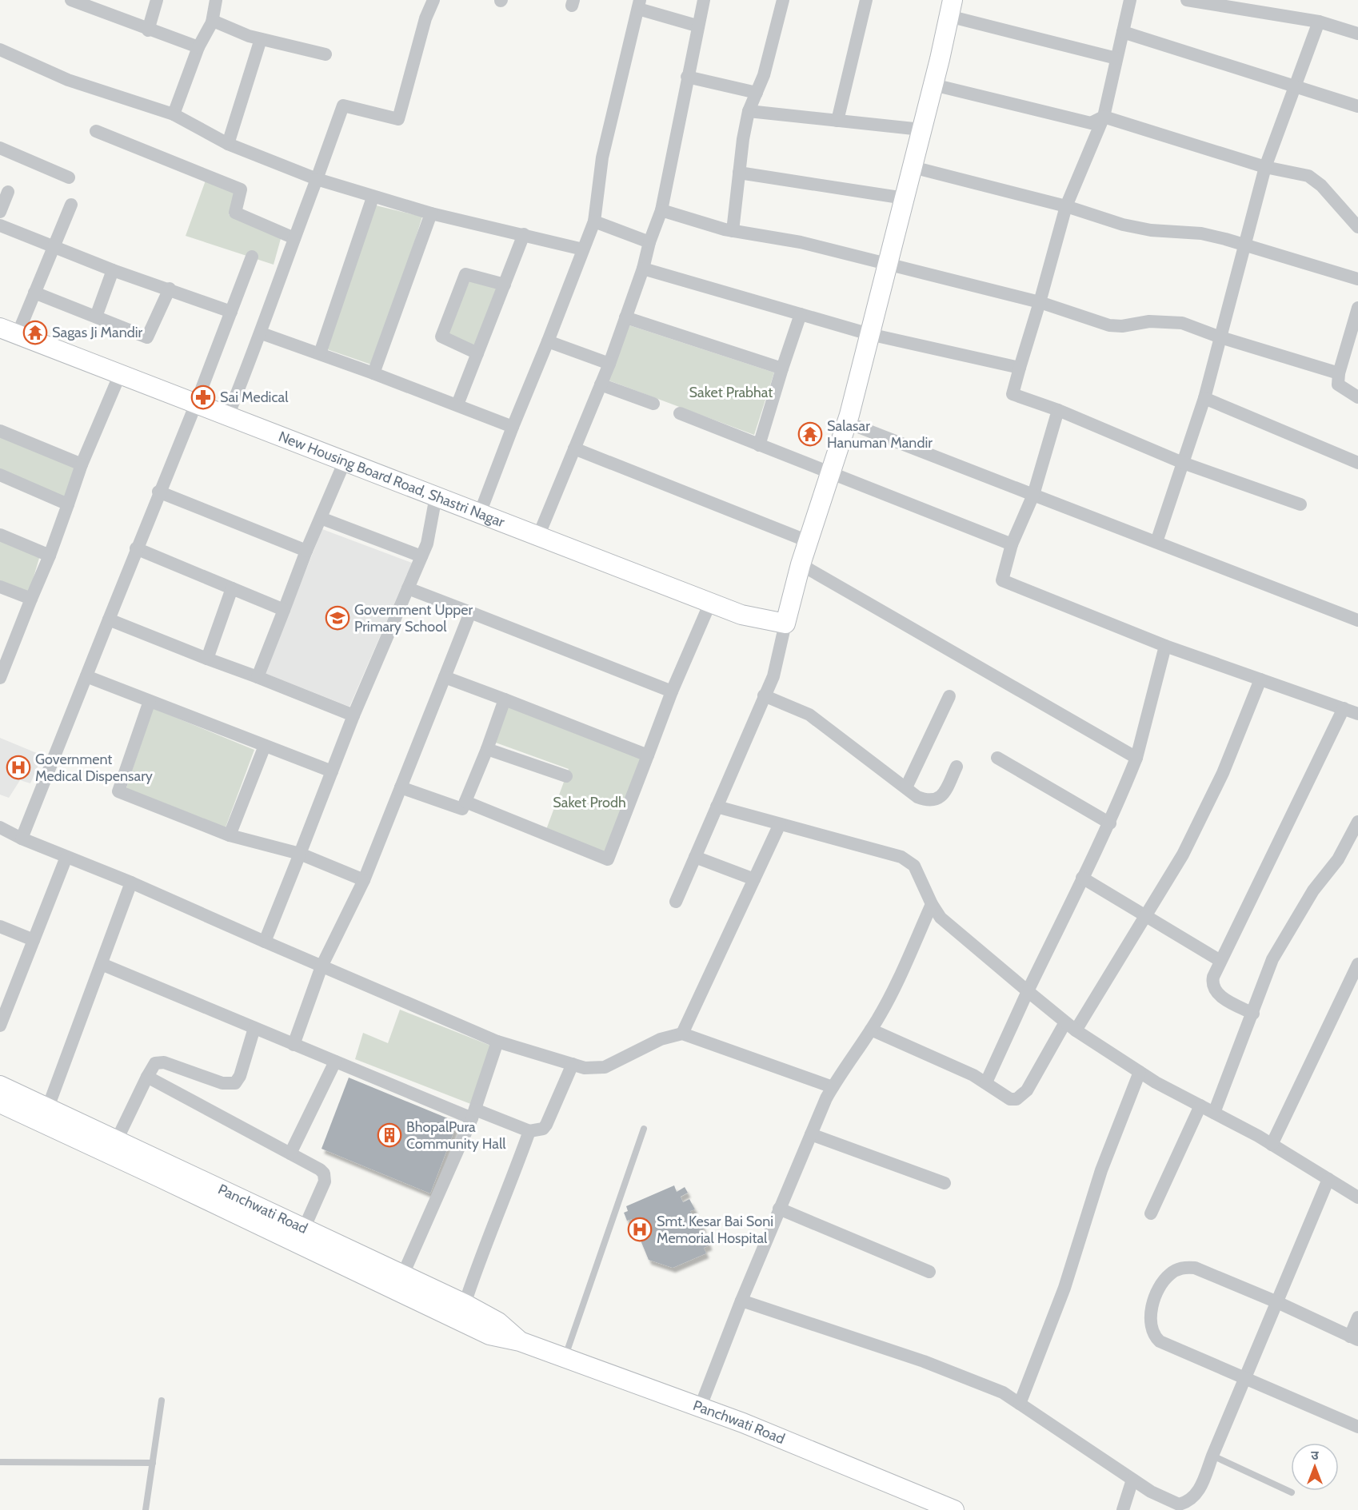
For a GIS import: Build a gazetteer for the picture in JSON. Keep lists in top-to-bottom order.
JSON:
{
  "streets": {
    "street": ["New Housing Board Road, Shastri Nagar", "Panchwati Road"]
  },
  "parks": ["Saket Prabhat", "Saket Prodh"],
  "places": {
    "temple": ["Sagas Ji Mandir", "Salasar Hanuman Mandir"],
    "pharmacy": ["Sai Medical"],
    "school or university": ["Government Upper Primary School"],
    "hospital": ["Government Medical Dispensary", "Smt. Kesar Bai Soni Memorial Hospital"],
    "building": ["BhopalPura Community Hall"]
  },
  "north": "top"
}
